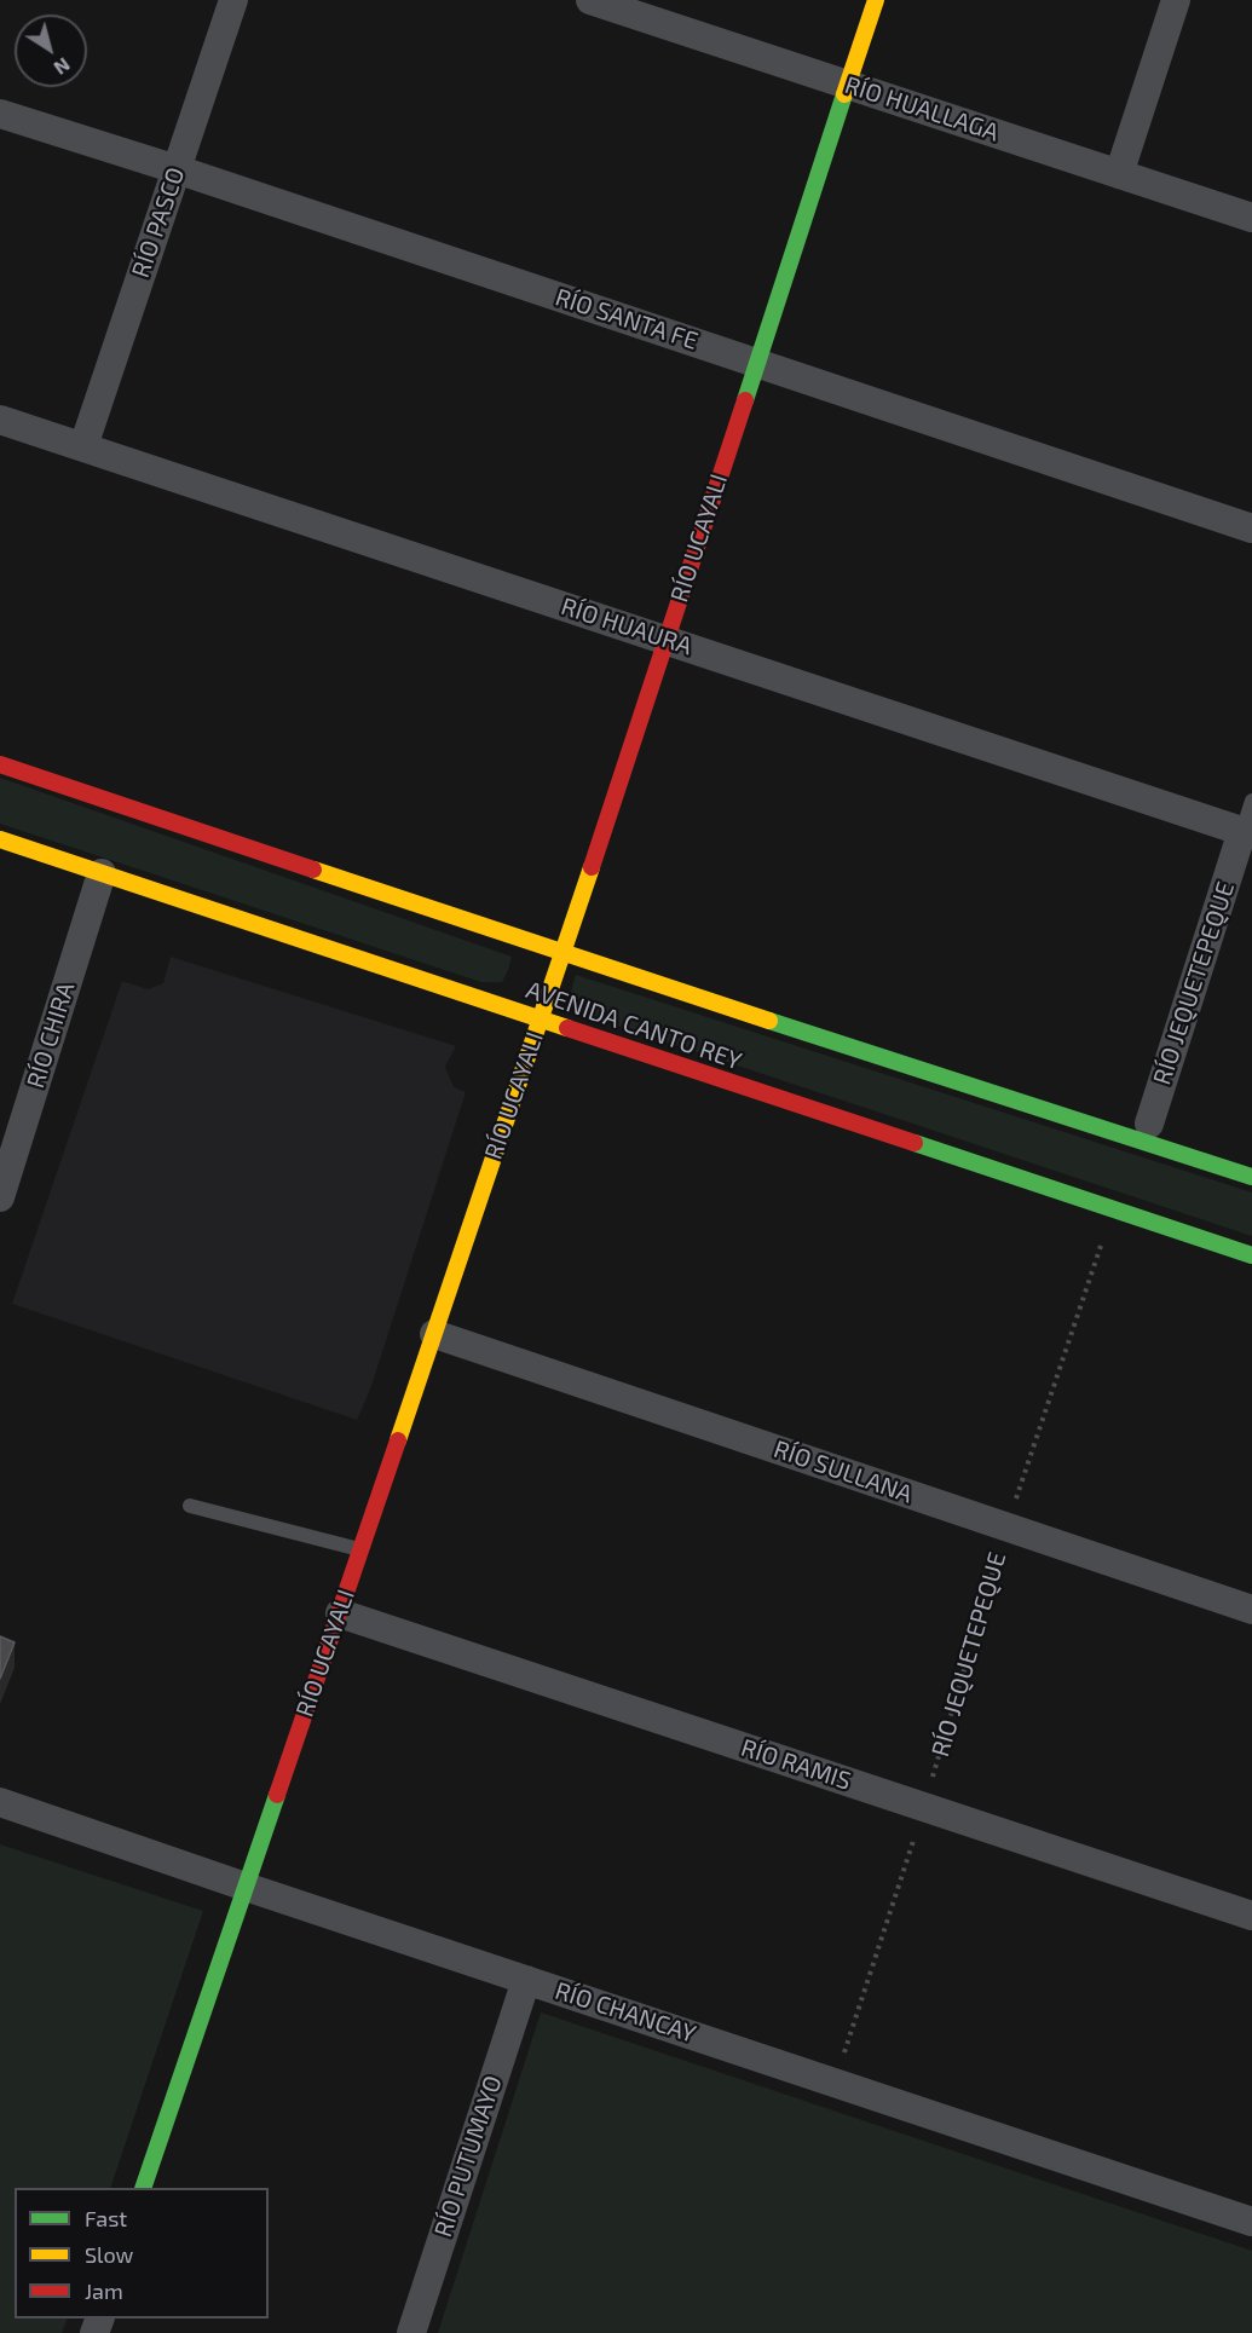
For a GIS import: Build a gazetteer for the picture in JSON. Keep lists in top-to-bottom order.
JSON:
{
  "streets": {
    "street": [
      "RÍO HUALLAGA",
      "RÍO PASCO",
      "RÍO SANTA FE",
      "RÍO UCAYALI",
      "RÍO HUAURA",
      "RÍO JEQUETEPEQUE",
      "AVENIDA CANTO REY",
      "RÍO CHIRA",
      "RÍO SULLANA",
      "RÍO RAMIS",
      "RÍO CHANCAY",
      "RÍO PUTUMAYO"
    ]
  },
  "crossings": [
    ["RÍO HUALLAGA", "RÍO UCAYALI"],
    ["RÍO PASCO", "RÍO SANTA FE"],
    ["RÍO PASCO", "RÍO HUAURA"],
    ["RÍO SANTA FE", "RÍO UCAYALI"],
    ["RÍO UCAYALI", "RÍO HUAURA"],
    ["RÍO UCAYALI", "AVENIDA CANTO REY"],
    ["RÍO UCAYALI", "RÍO SULLANA"],
    ["RÍO UCAYALI", "RÍO RAMIS"],
    ["RÍO UCAYALI", "RÍO CHANCAY"],
    ["RÍO HUAURA", "RÍO JEQUETEPEQUE"],
    ["RÍO JEQUETEPEQUE", "RÍO SULLANA"],
    ["RÍO JEQUETEPEQUE", "RÍO RAMIS"],
    ["RÍO JEQUETEPEQUE", "RÍO CHANCAY"],
    ["AVENIDA CANTO REY", "RÍO CHIRA"],
    ["RÍO CHANCAY", "RÍO PUTUMAYO"]
  ],
  "legend": ["Fast", "Slow", "Jam"],
  "north": "bottom right"
}
